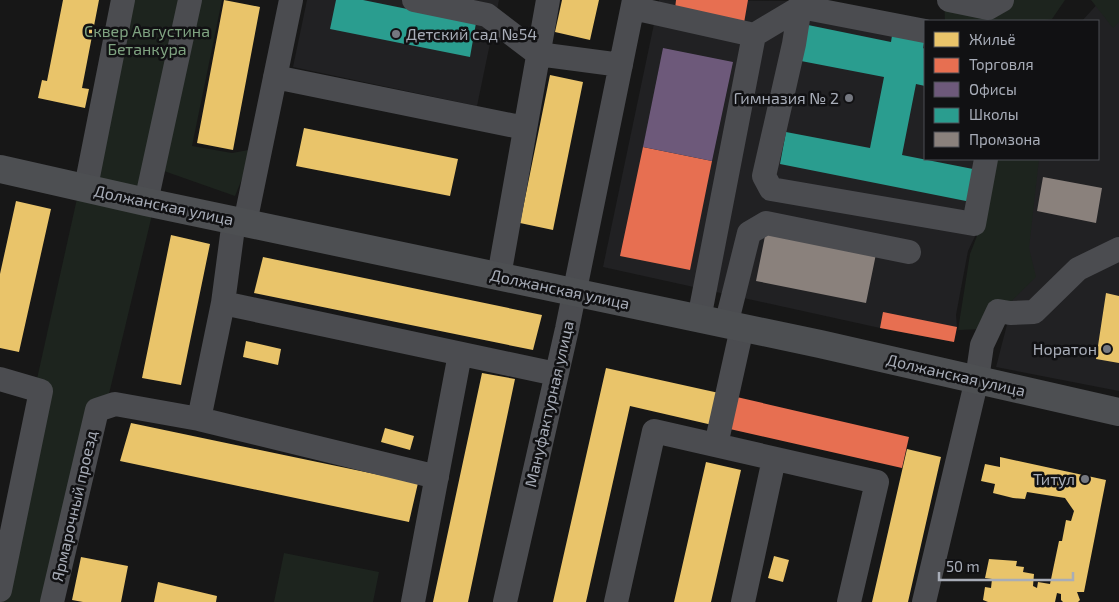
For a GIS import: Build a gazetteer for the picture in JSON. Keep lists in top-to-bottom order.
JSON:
{
  "streets": {
    "main road": ["Должанская улица"],
    "street": ["Мануфактурная улица", "Ярмарочный проезд"]
  },
  "crossings": [
    ["Должанская улица", "Мануфактурная улица"]
  ],
  "parks": ["Сквер Августина Бетанкура"],
  "places": [
    "Детский сад №54",
    "Гимназия № 2",
    "Норатон",
    "Титул"
  ],
  "legend": [
    "Жильё",
    "Торговля",
    "Офисы",
    "Школы",
    "Промзона"
  ],
  "scale_bar": "50 m"
}
